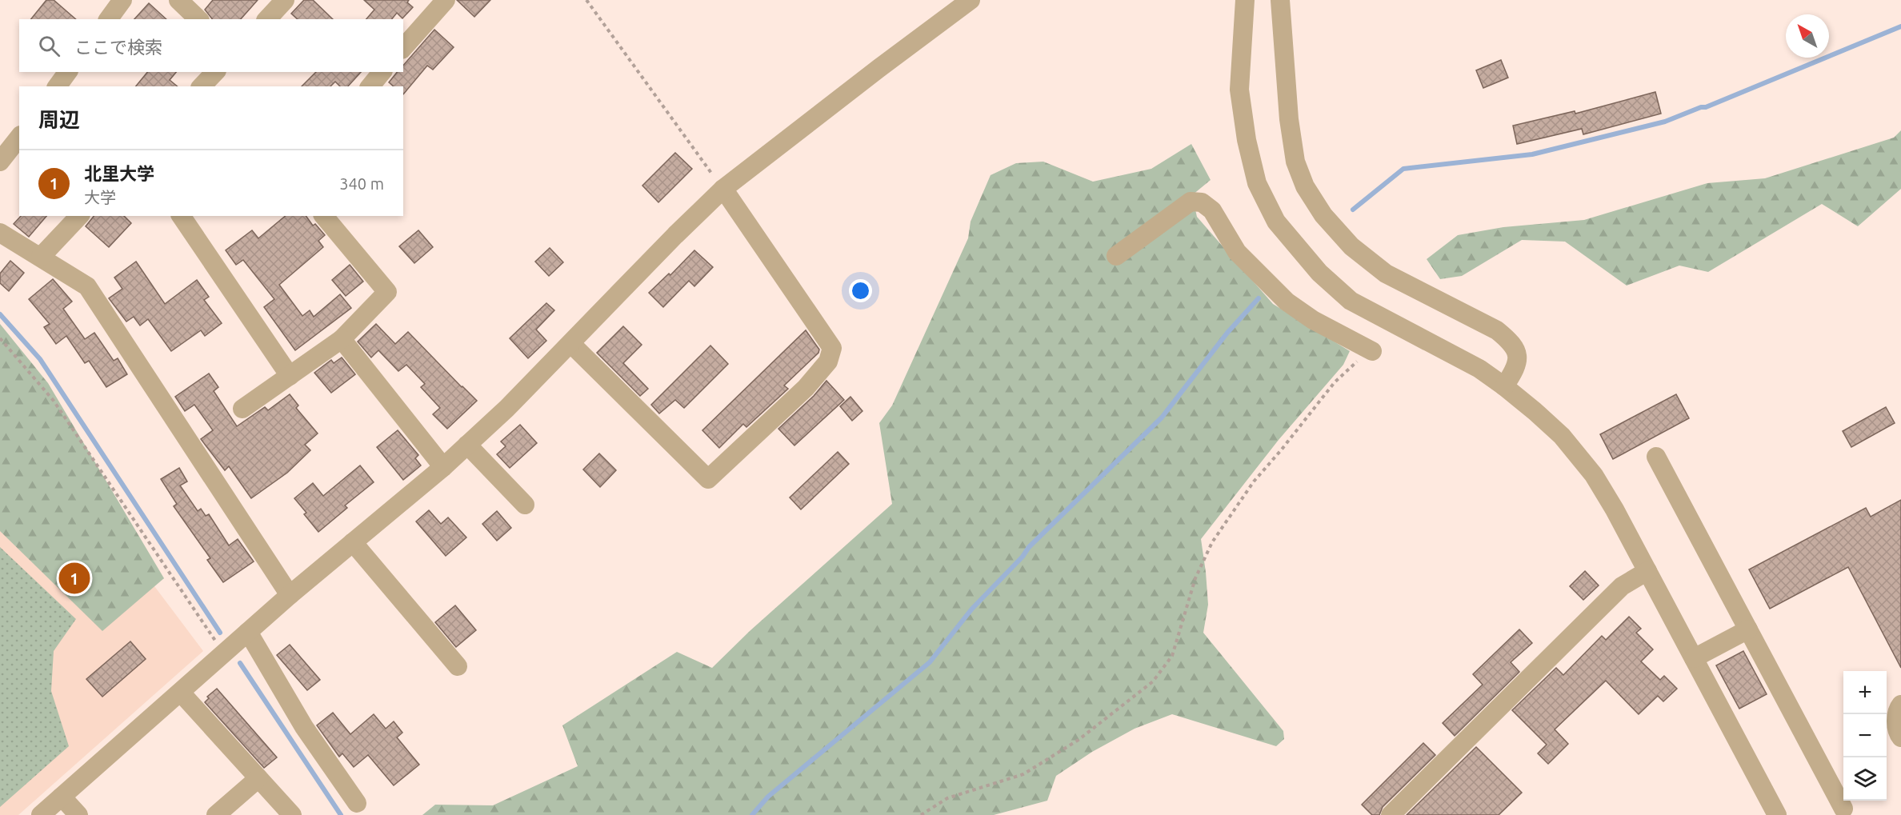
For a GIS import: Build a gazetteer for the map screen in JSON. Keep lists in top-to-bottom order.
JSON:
{
  "north": "top left",
  "page": {
    "search": "ここで検索",
    "heading": "周辺",
    "list": [
      {
        "mark": "1",
        "name": "北里大学",
        "note": "大学",
        "value": "340 m"
      }
    ],
    "pins": "1",
    "map_buttons": ["+", "−"]
  }
}
